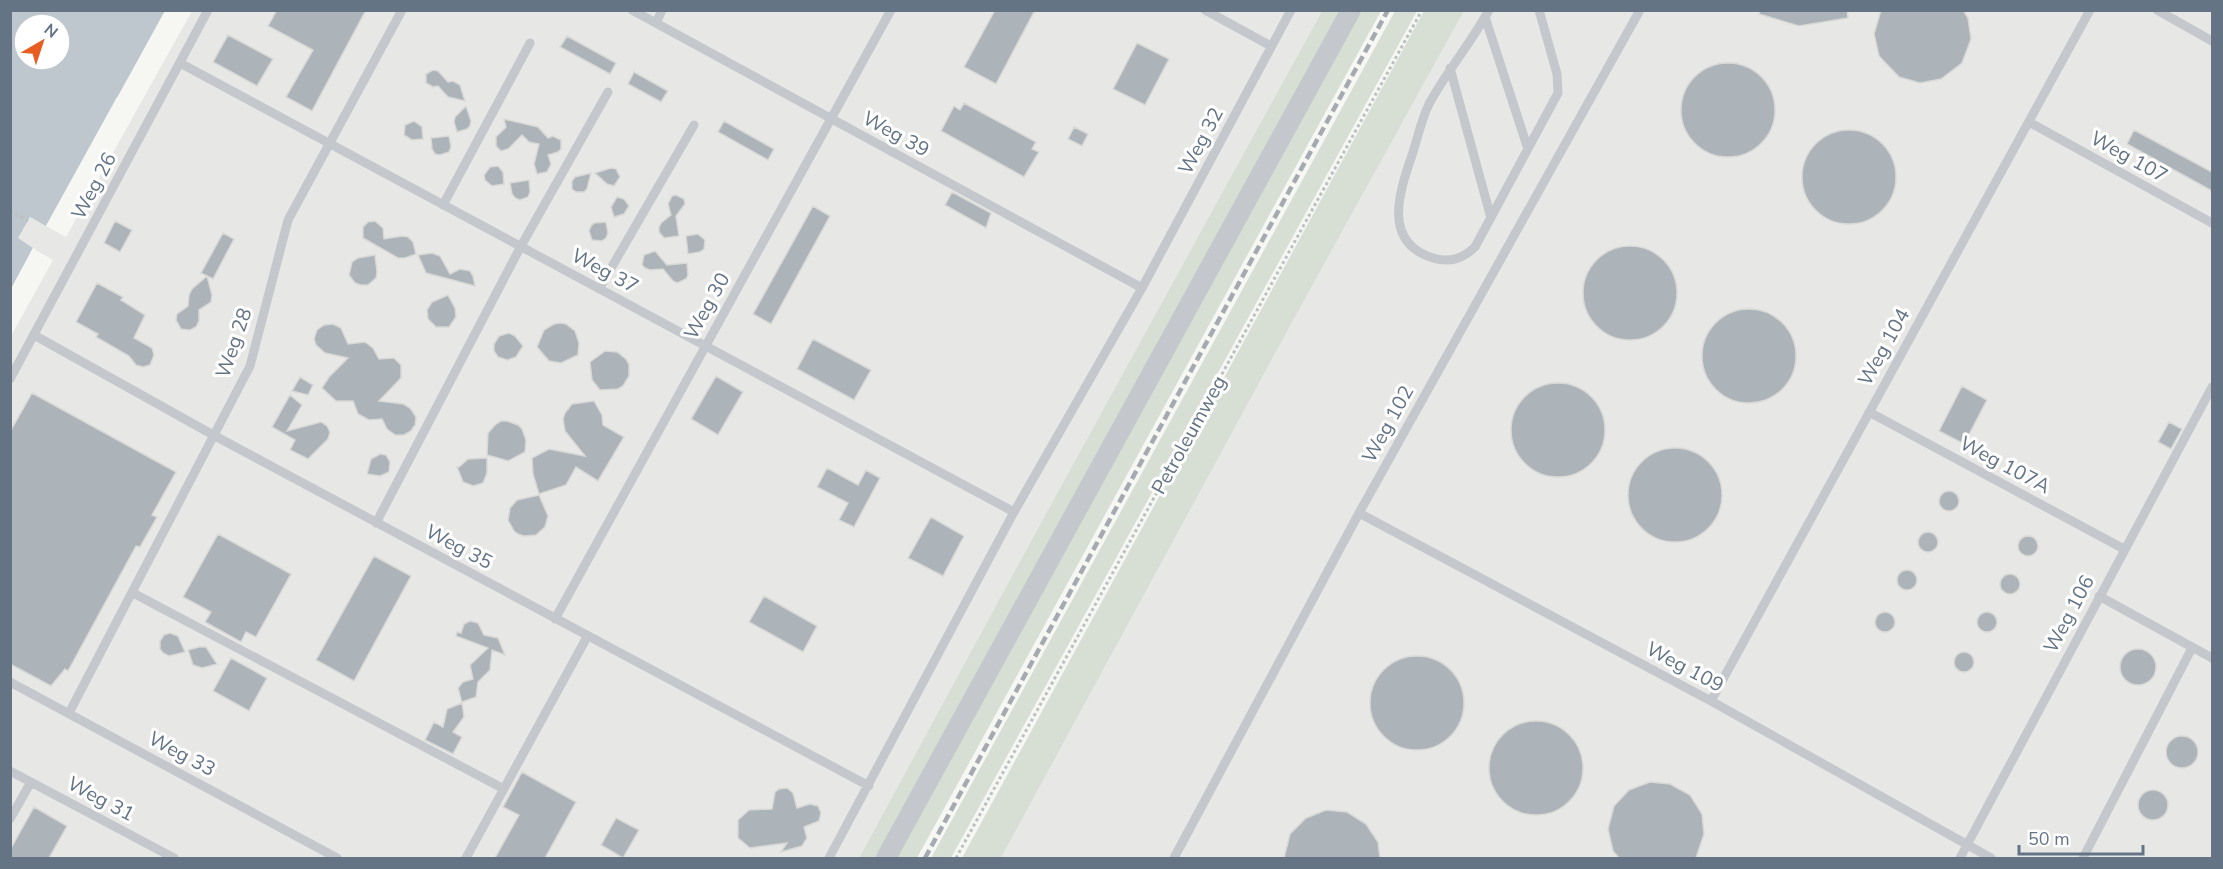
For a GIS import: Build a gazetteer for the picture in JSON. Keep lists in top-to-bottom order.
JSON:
{
  "streets": {
    "lane": [
      "Weg 39",
      "Weg 32",
      "Weg 107",
      "Weg 26",
      "Weg 37",
      "Weg 30",
      "Weg 28",
      "Weg 104",
      "Weg 102",
      "Weg 107A",
      "Weg 35",
      "Weg 106",
      "Weg 109",
      "Weg 33",
      "Weg 31"
    ],
    "path": ["Petroleumweg"]
  },
  "crossings": [
    ["Weg 39", "Weg 32"],
    ["Weg 39", "Weg 30"],
    ["Weg 32", "Weg 37"],
    ["Weg 32", "Weg 35"],
    ["Weg 107", "Weg 104"],
    ["Weg 26", "Weg 37"],
    ["Weg 26", "Weg 35"],
    ["Weg 37", "Weg 30"],
    ["Weg 37", "Weg 28"],
    ["Weg 30", "Weg 35"],
    ["Weg 28", "Weg 35"],
    ["Weg 28", "Weg 33"],
    ["Weg 104", "Weg 107A"],
    ["Weg 104", "Weg 109"],
    ["Weg 102", "Weg 109"],
    ["Weg 107A", "Weg 106"],
    ["Weg 106", "Weg 109"]
  ],
  "scale_bar": "50 m",
  "north": "top right"
}
